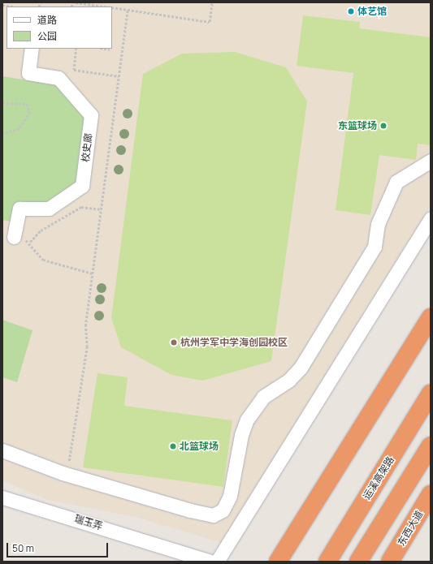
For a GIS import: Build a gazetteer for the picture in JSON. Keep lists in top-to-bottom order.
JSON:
{
  "streets": {
    "highway": ["运溪高架路", "东西大道"],
    "street": ["校史廊", "瑞玉弄"]
  },
  "places": [
    "体艺馆",
    "东篮球场",
    "杭州学军中学海创园校区",
    "北篮球场"
  ],
  "legend": ["道路", "公园"],
  "scale_bar": "50 m"
}
